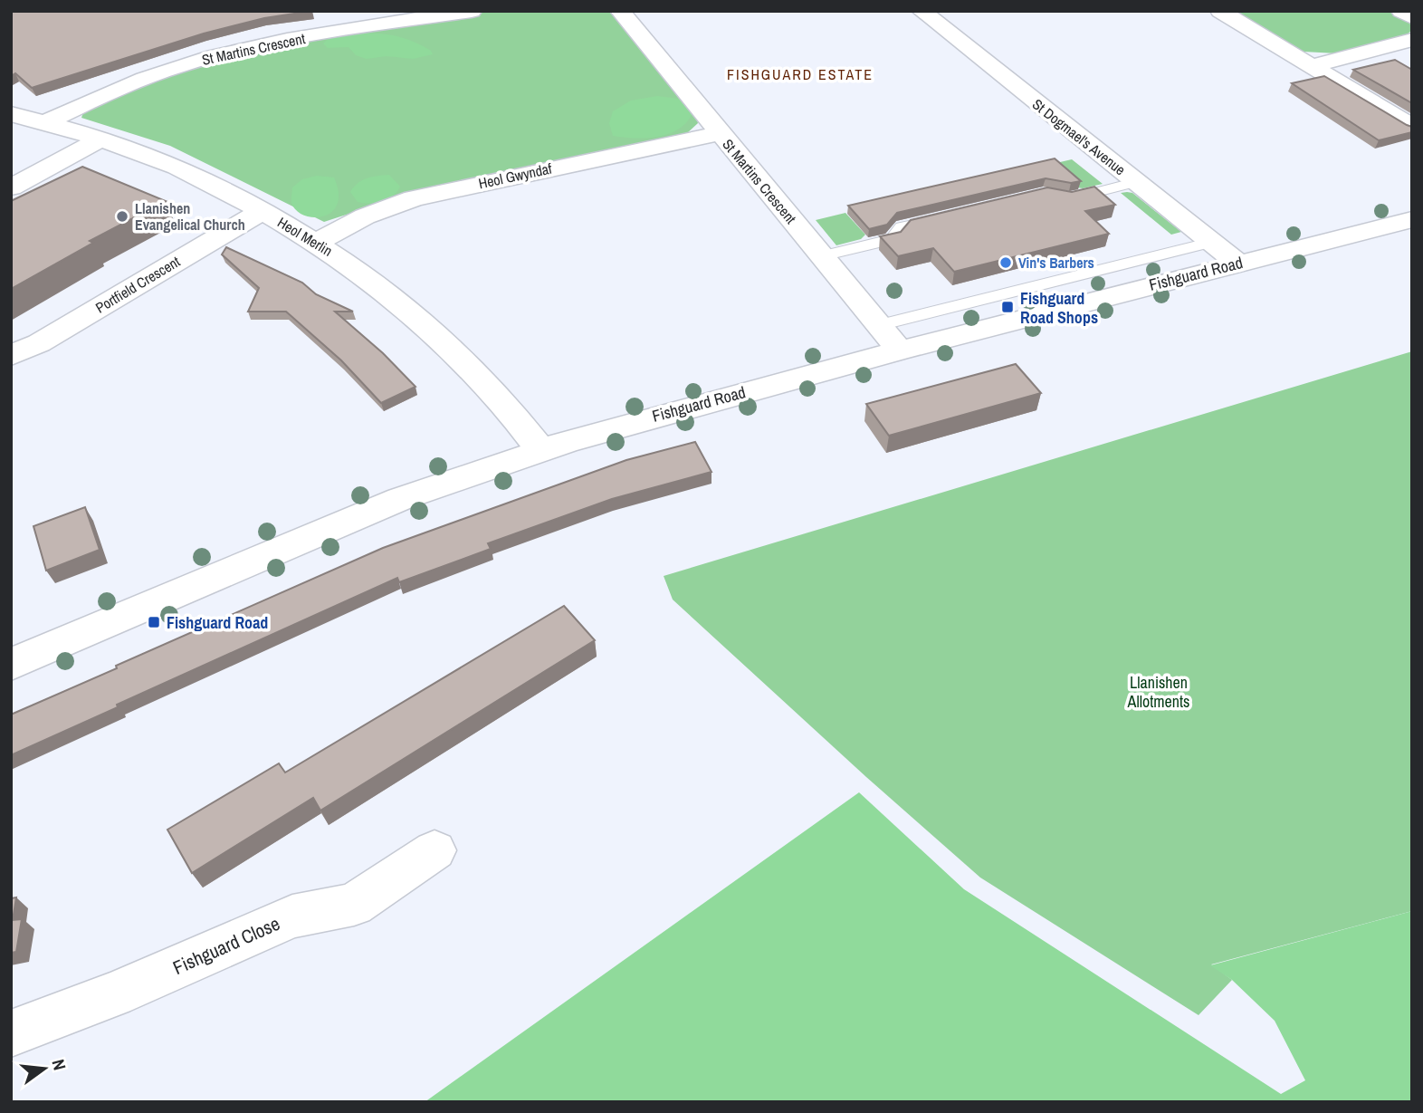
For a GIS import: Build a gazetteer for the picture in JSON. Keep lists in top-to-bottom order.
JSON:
{
  "streets": {
    "street": [
      "St Martins Crescent",
      "St Dogmael's Avenue",
      "Heol Gwyndaf",
      "Heol Merlin",
      "Fishguard Road",
      "Portfield Crescent",
      "Fishguard Close"
    ]
  },
  "crossings": [
    ["St Martins Crescent", "Heol Gwyndaf"],
    ["St Martins Crescent", "Heol Merlin"],
    ["St Martins Crescent", "Fishguard Road"],
    ["St Dogmael's Avenue", "Fishguard Road"],
    ["Heol Gwyndaf", "Heol Merlin"],
    ["Heol Merlin", "Fishguard Road"],
    ["Heol Merlin", "Portfield Crescent"]
  ],
  "districts": ["FISHGUARD ESTATE"],
  "parks": ["Llanishen Allotments"],
  "places": {
    "other": ["Llanishen Evangelical Church", "Vin's Barbers"],
    "transit": ["Fishguard Road Shops", "Fishguard Road"]
  },
  "north": "right"
}
